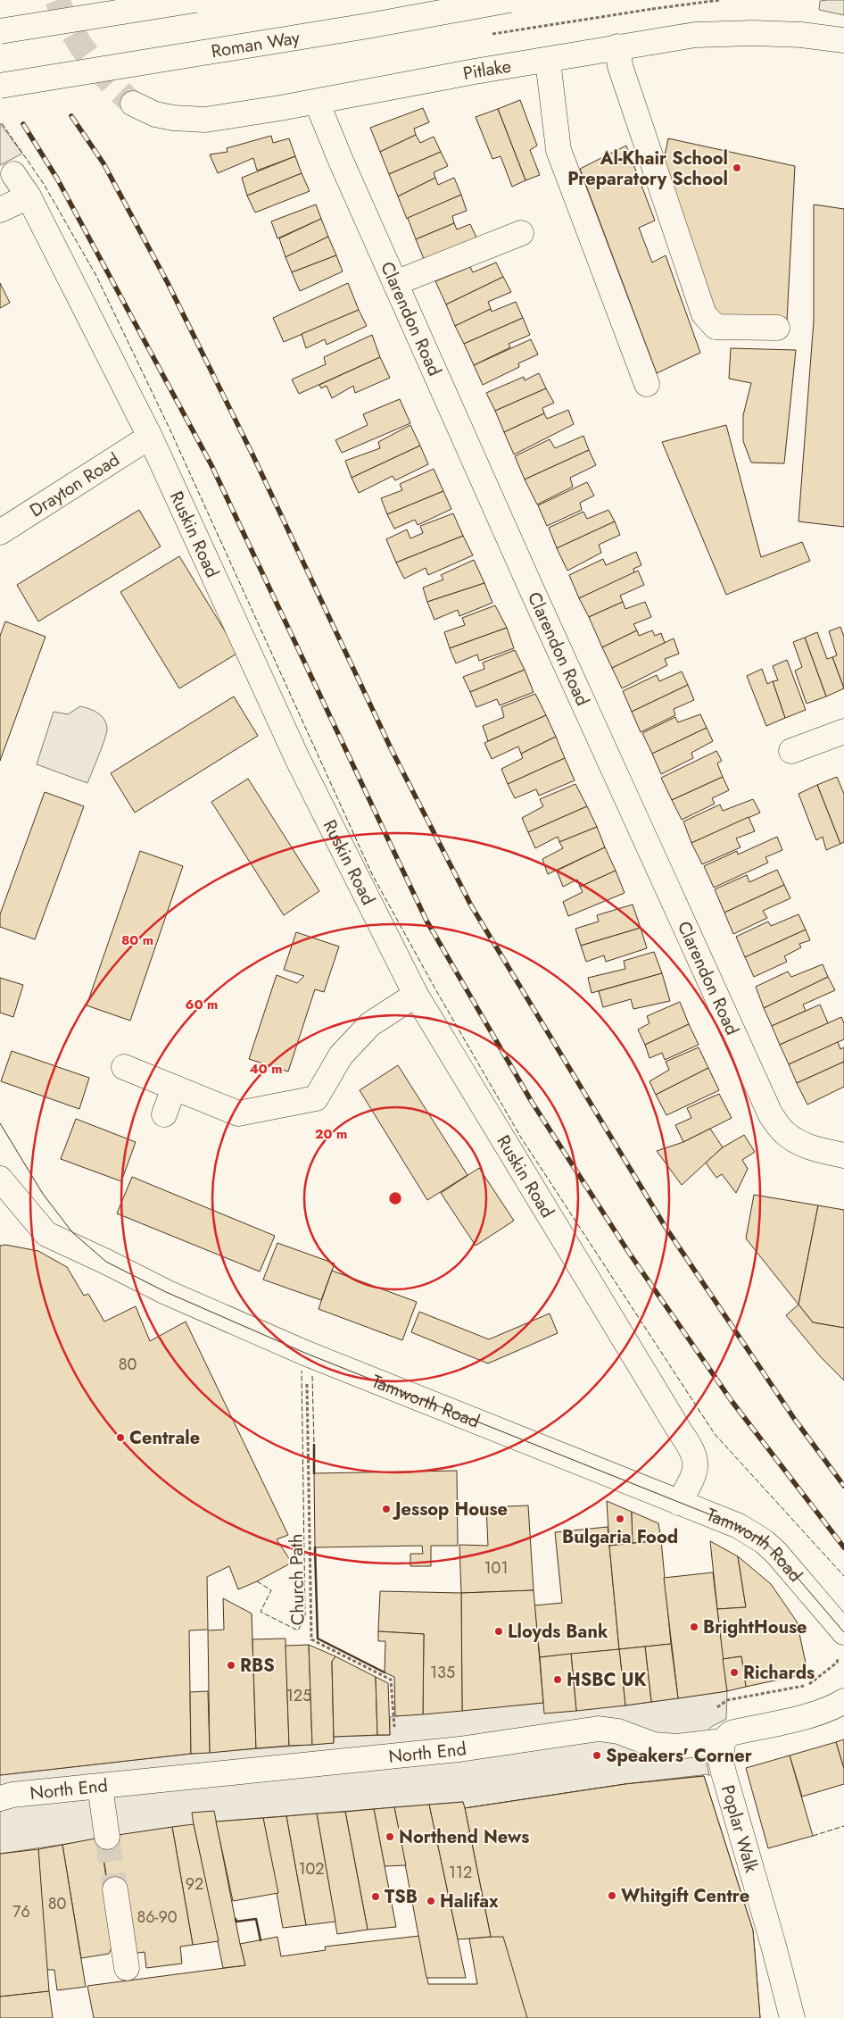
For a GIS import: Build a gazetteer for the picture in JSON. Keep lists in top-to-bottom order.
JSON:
{
  "streets": {
    "street": [
      "Roman Way",
      "Pitlake",
      "Clarendon Road",
      "Drayton Road",
      "Ruskin Road",
      "Tamworth Road",
      "North End",
      "Poplar Walk"
    ],
    "path": ["Church Path"]
  },
  "crossings": [
    ["Pitlake", "Clarendon Road"],
    ["Drayton Road", "Ruskin Road"],
    ["Ruskin Road", "Tamworth Road"],
    ["Tamworth Road", "Church Path"],
    ["Church Path", "North End"],
    ["North End", "Poplar Walk"]
  ],
  "places": [
    "Al-Khair School Preparatory School",
    "Centrale",
    "Jessop House",
    "Bulgaria Food",
    "BrightHouse",
    "Lloyds Bank",
    "RBS",
    "Richards",
    "HSBC UK",
    "Speakers' Corner",
    "Northend News",
    "Whitgift Centre",
    "TSB",
    "Halifax"
  ],
  "house_numbers": [
    "80",
    "101",
    "135",
    "125",
    "102",
    "112",
    "92",
    "80",
    "76",
    "86-90"
  ],
  "rings": [
    "80 m",
    "60 m",
    "40 m",
    "20 m"
  ]
}
